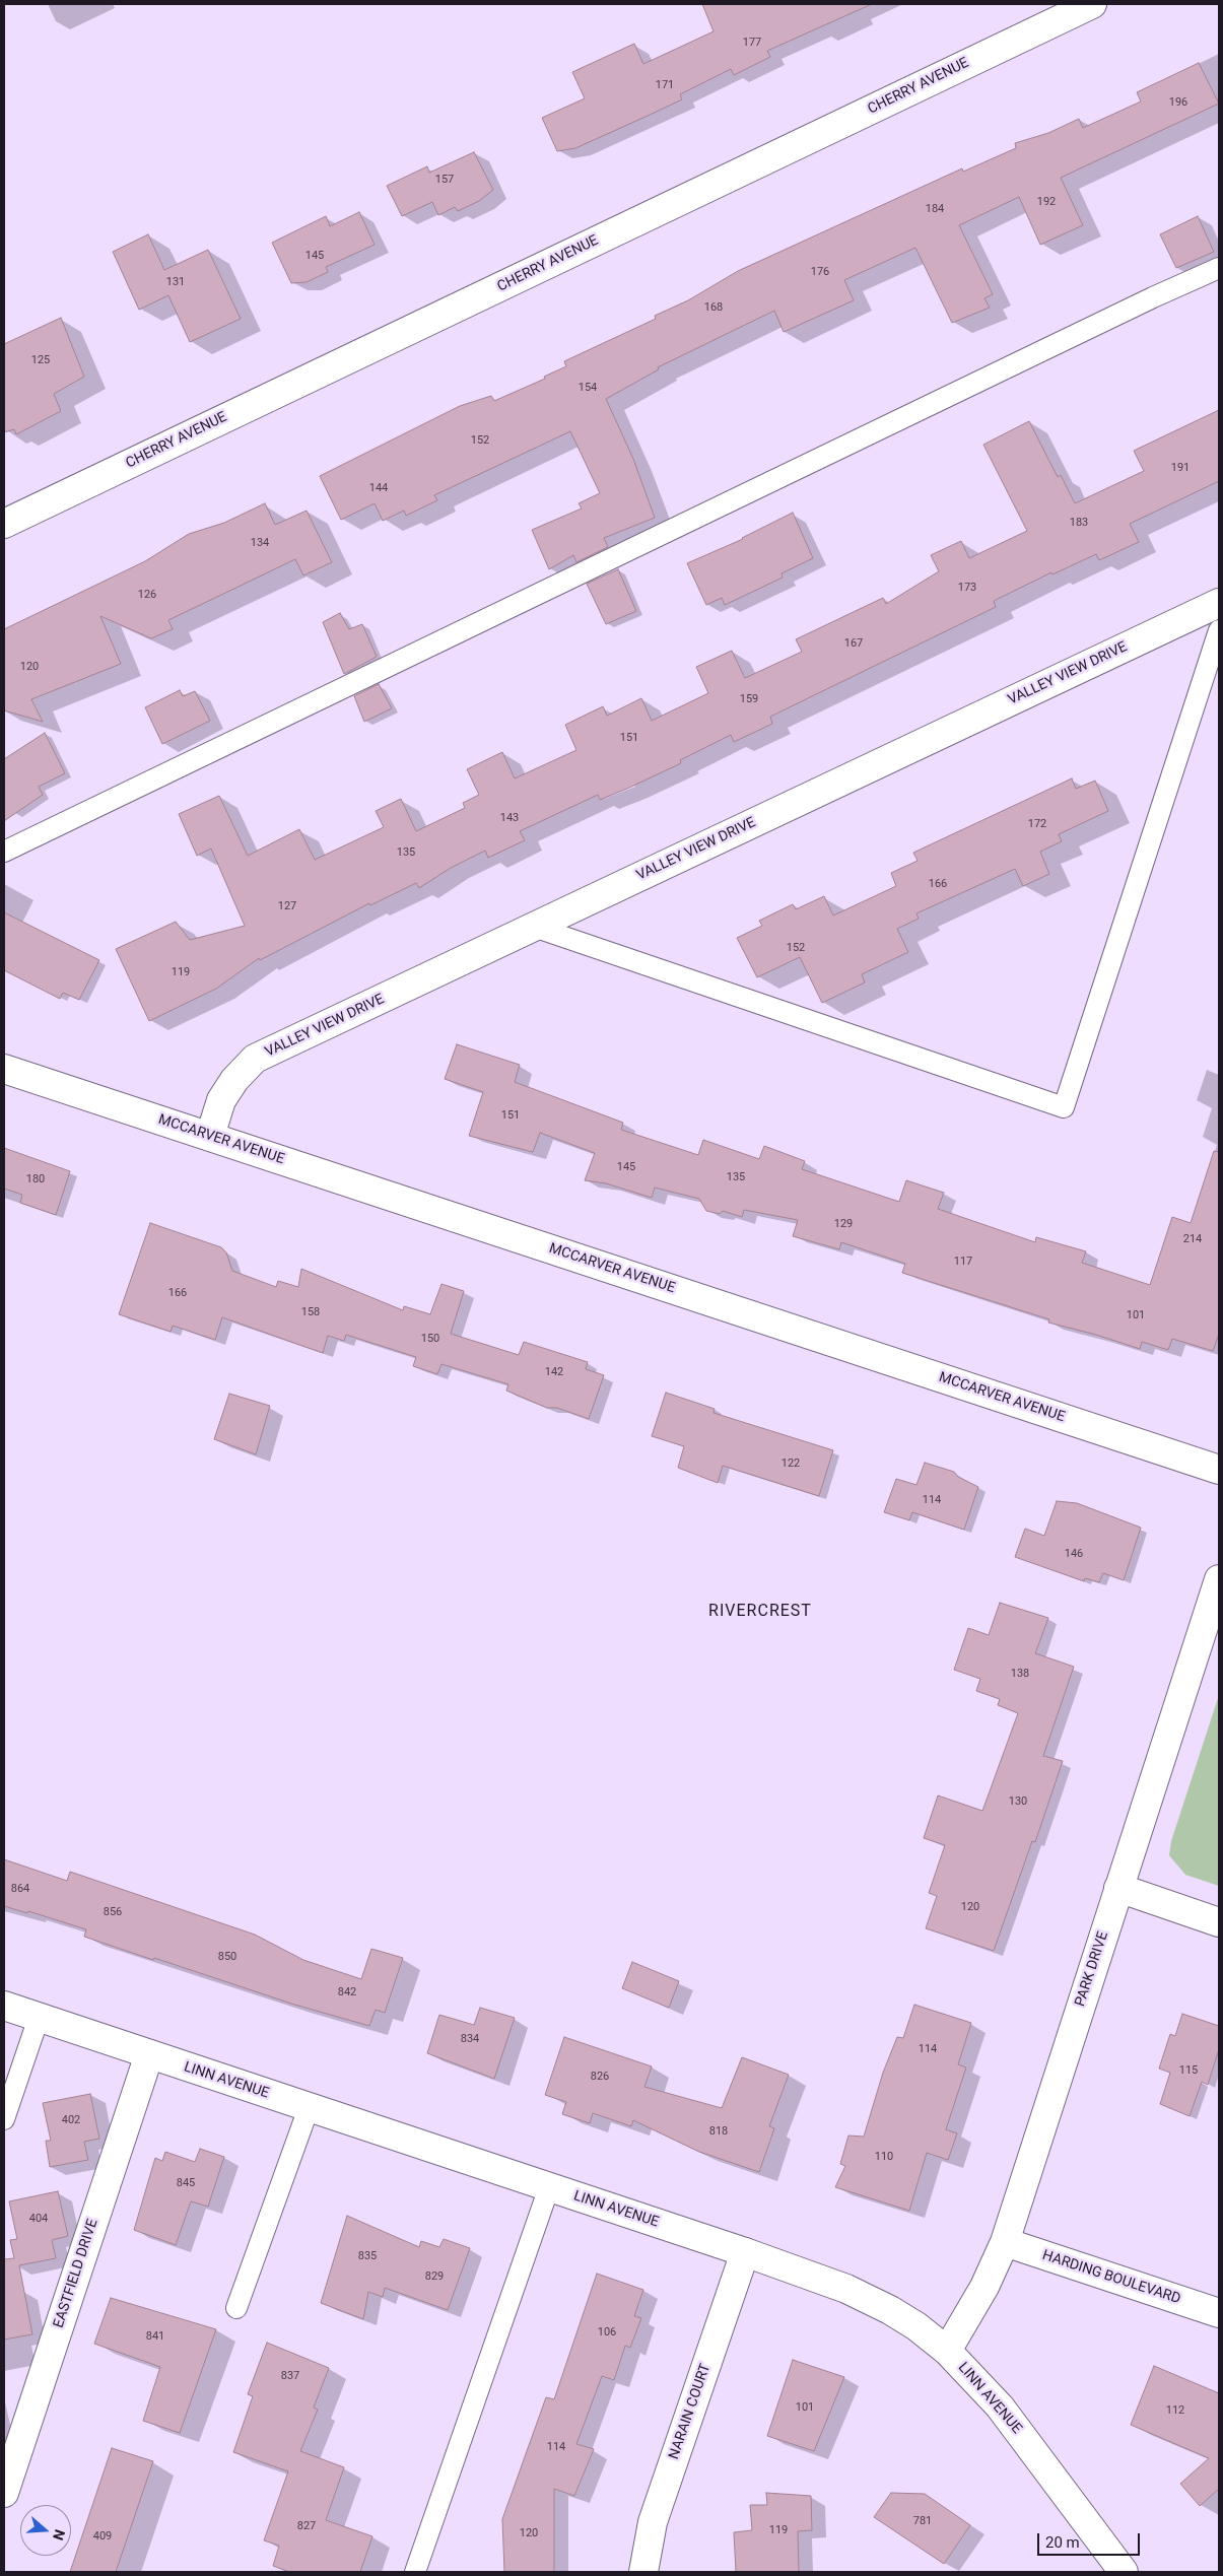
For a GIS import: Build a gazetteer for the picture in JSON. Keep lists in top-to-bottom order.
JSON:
{
  "streets": {
    "street": [
      "CHERRY AVENUE",
      "VALLEY VIEW DRIVE",
      "MCCARVER AVENUE",
      "PARK DRIVE",
      "LINN AVENUE",
      "EASTFIELD DRIVE",
      "HARDING BOULEVARD",
      "NARAIN COURT"
    ]
  },
  "crossings": [
    ["VALLEY VIEW DRIVE", "MCCARVER AVENUE"],
    ["PARK DRIVE", "LINN AVENUE"],
    ["PARK DRIVE", "HARDING BOULEVARD"],
    ["LINN AVENUE", "EASTFIELD DRIVE"],
    ["LINN AVENUE", "NARAIN COURT"]
  ],
  "districts": ["RIVERCREST"],
  "house_numbers": [
    "177",
    "171",
    "196",
    "157",
    "192",
    "184",
    "145",
    "176",
    "131",
    "168",
    "125",
    "154",
    "152",
    "191",
    "144",
    "183",
    "134",
    "173",
    "126",
    "167",
    "120",
    "159",
    "151",
    "143",
    "172",
    "135",
    "166",
    "127",
    "152",
    "119",
    "151",
    "145",
    "135",
    "180",
    "129",
    "214",
    "117",
    "166",
    "158",
    "101",
    "150",
    "142",
    "122",
    "114",
    "146",
    "138",
    "130",
    "864",
    "120",
    "856",
    "850",
    "842",
    "834",
    "114",
    "115",
    "826",
    "402",
    "818",
    "110",
    "845",
    "404",
    "835",
    "829",
    "106",
    "841",
    "837",
    "101",
    "112",
    "114",
    "781",
    "827",
    "119",
    "120",
    "409"
  ],
  "scale_bar": "20 m",
  "north": "right"
}
